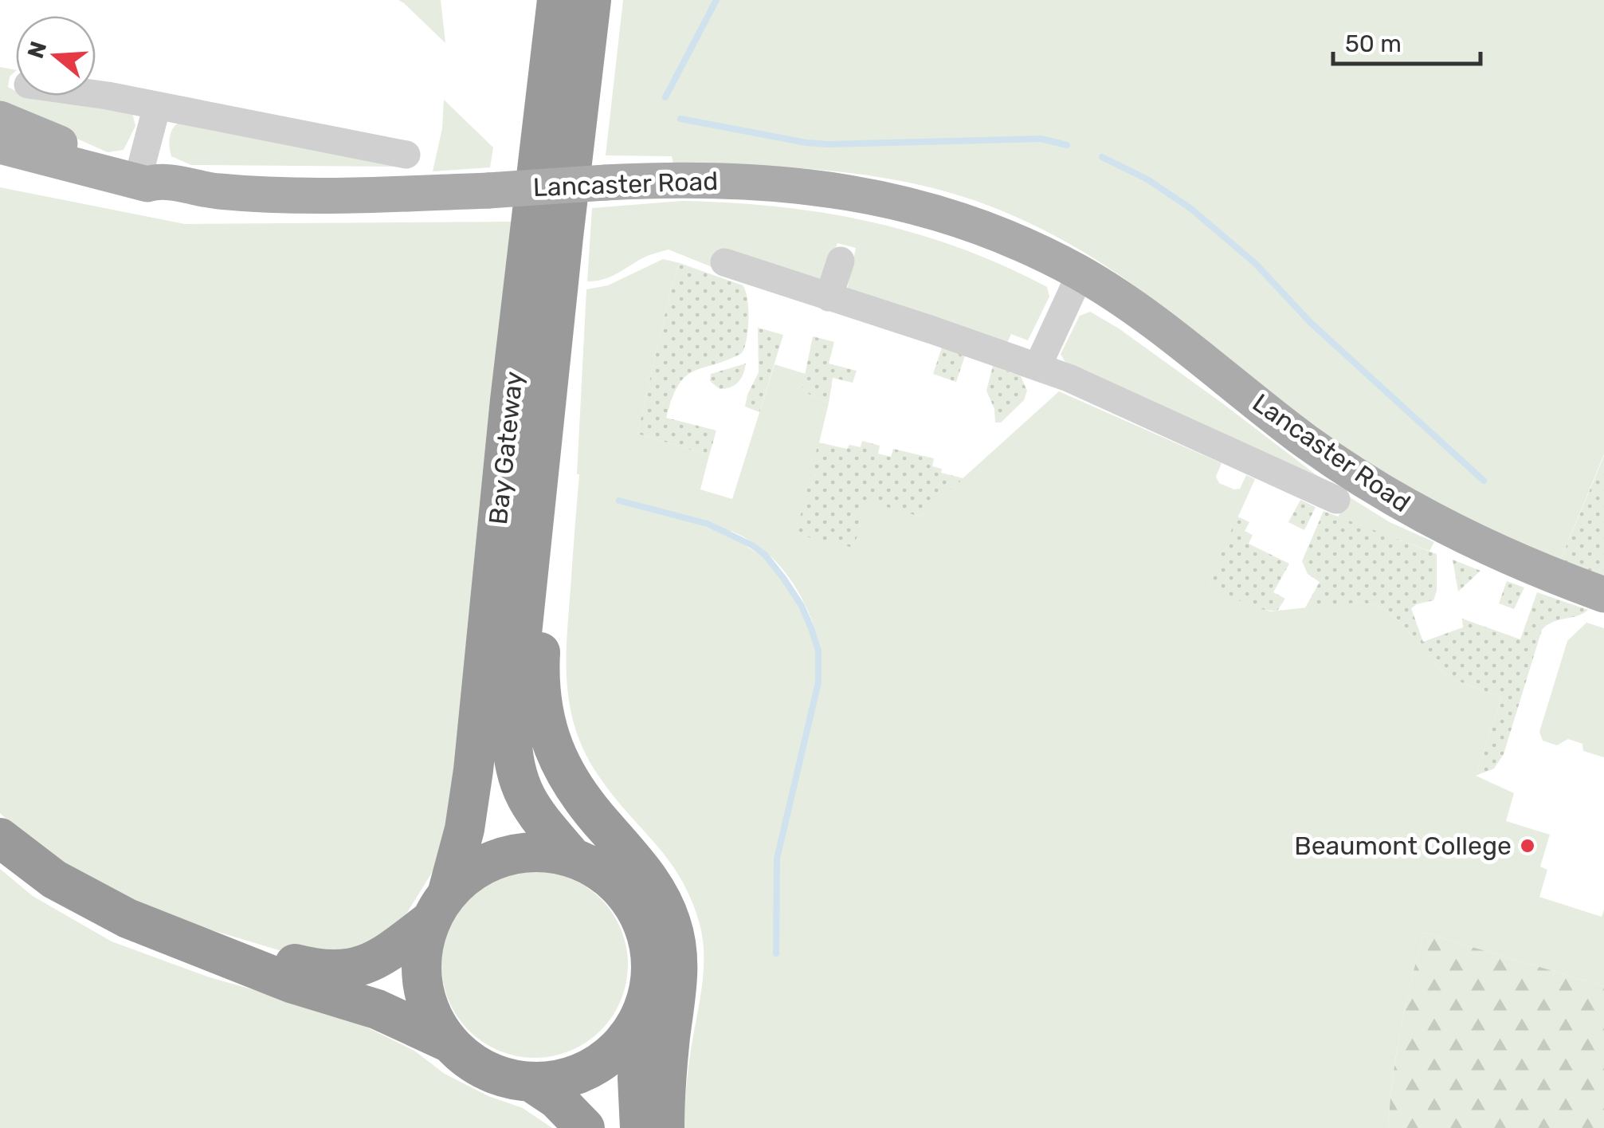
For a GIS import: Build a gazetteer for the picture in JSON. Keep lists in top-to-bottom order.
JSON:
{
  "streets": {
    "highway": ["Bay Gateway"],
    "main road": ["Lancaster Road"]
  },
  "places": ["Beaumont College"],
  "scale_bar": "50 m",
  "north": "left"
}
